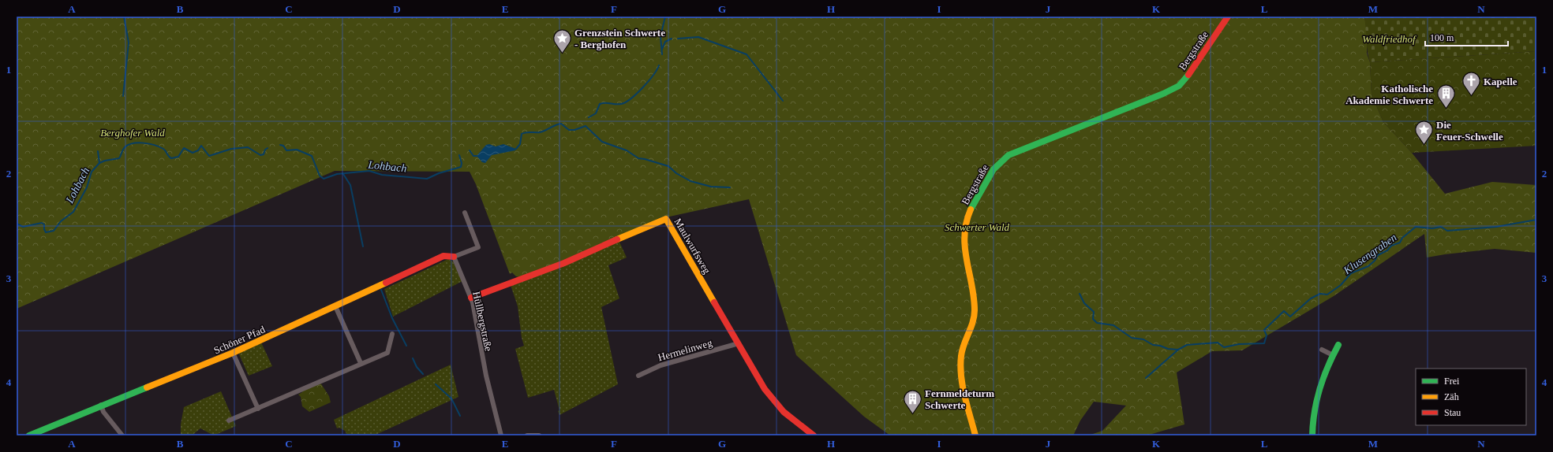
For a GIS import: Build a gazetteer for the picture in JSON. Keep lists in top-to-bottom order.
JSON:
{
  "streets": {
    "street": [
      "Bergstraße",
      "Maulwurfsweg",
      "Hüllbergstraße",
      "Schöner Pfad",
      "Hermelinweg"
    ]
  },
  "crossings": [
    ["Maulwurfsweg", "Hüllbergstraße"],
    ["Maulwurfsweg", "Hermelinweg"],
    ["Hüllbergstraße", "Schöner Pfad"]
  ],
  "water": ["Lohbach", "Klusengraben"],
  "parks": ["Waldfriedhof", "Berghofer Wald", "Schwerter Wald"],
  "places": {
    "place": ["Grenzstein Schwerte - Berghofen", "Die Feuer-Schwelle"],
    "church": ["Kapelle"],
    "building": ["Katholische Akademie Schwerte", "Fernmeldeturm Schwerte"]
  },
  "legend": ["Frei", "Zäh", "Stau"],
  "scale_bar": "100 m",
  "grid": {
    "columns": [
      "A",
      "B",
      "C",
      "D",
      "E",
      "F",
      "G",
      "H",
      "I",
      "J",
      "K",
      "L",
      "M",
      "N"
    ],
    "rows": [
      "1",
      "2",
      "3",
      "4"
    ]
  }
}
